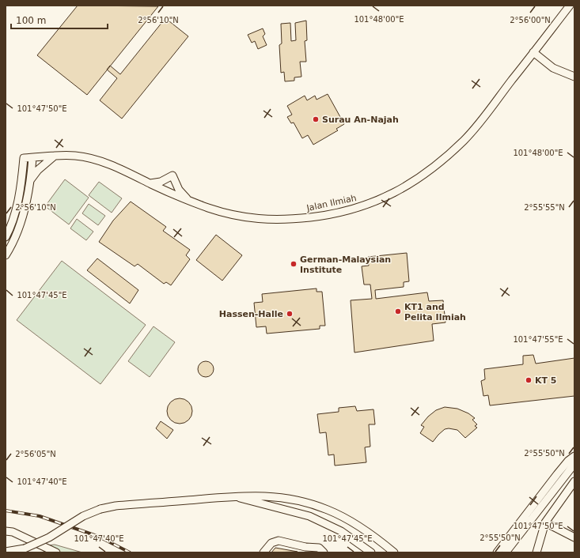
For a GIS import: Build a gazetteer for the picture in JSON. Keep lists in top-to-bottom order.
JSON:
{
  "streets": {
    "street": ["Jalan Ilmiah"]
  },
  "places": [
    "Surau An-Najah",
    "German-Malaysian Institute",
    "KT1 and Pelita Ilmiah",
    "Hassen-Halle",
    "KT 5"
  ],
  "scale_bar": "100 m",
  "coordinates": [
    "101°48'00\"E",
    "2°56'10\"N",
    "2°56'00\"N",
    "101°47'50\"E",
    "2°55'55\"N",
    "101°47'45\"E",
    "101°47'55\"E",
    "2°55'50\"N",
    "2°56'05\"N",
    "101°47'40\"E"
  ]
}
